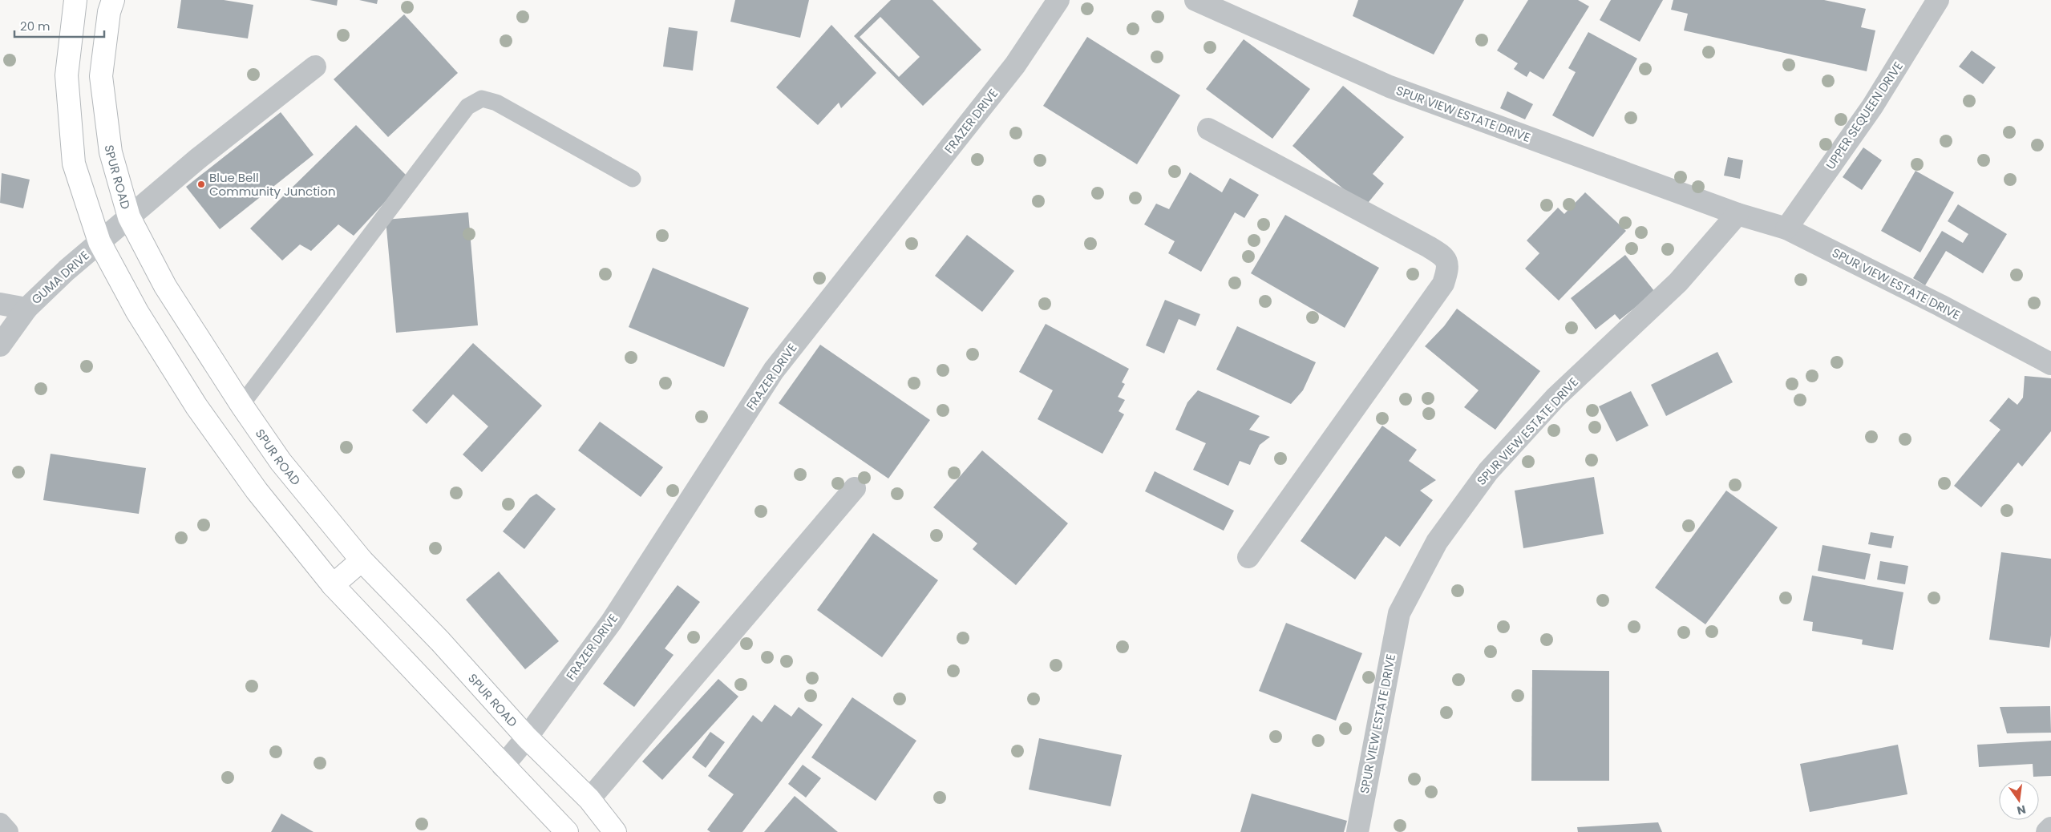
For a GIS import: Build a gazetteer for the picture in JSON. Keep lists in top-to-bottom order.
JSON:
{
  "streets": {
    "main road": ["SPUR ROAD"],
    "street": [
      "SPUR VIEW ESTATE DRIVE",
      "UPPER SEQUEEN DRIVE",
      "FRAZER DRIVE",
      "GUMA DRIVE"
    ]
  },
  "crossings": [
    ["SPUR VIEW ESTATE DRIVE", "UPPER SEQUEEN DRIVE"],
    ["FRAZER DRIVE", "SPUR ROAD"],
    ["SPUR ROAD", "GUMA DRIVE"]
  ],
  "places": ["Blue Bell Community Junction"],
  "scale_bar": "20 m",
  "north": "bottom"
}
